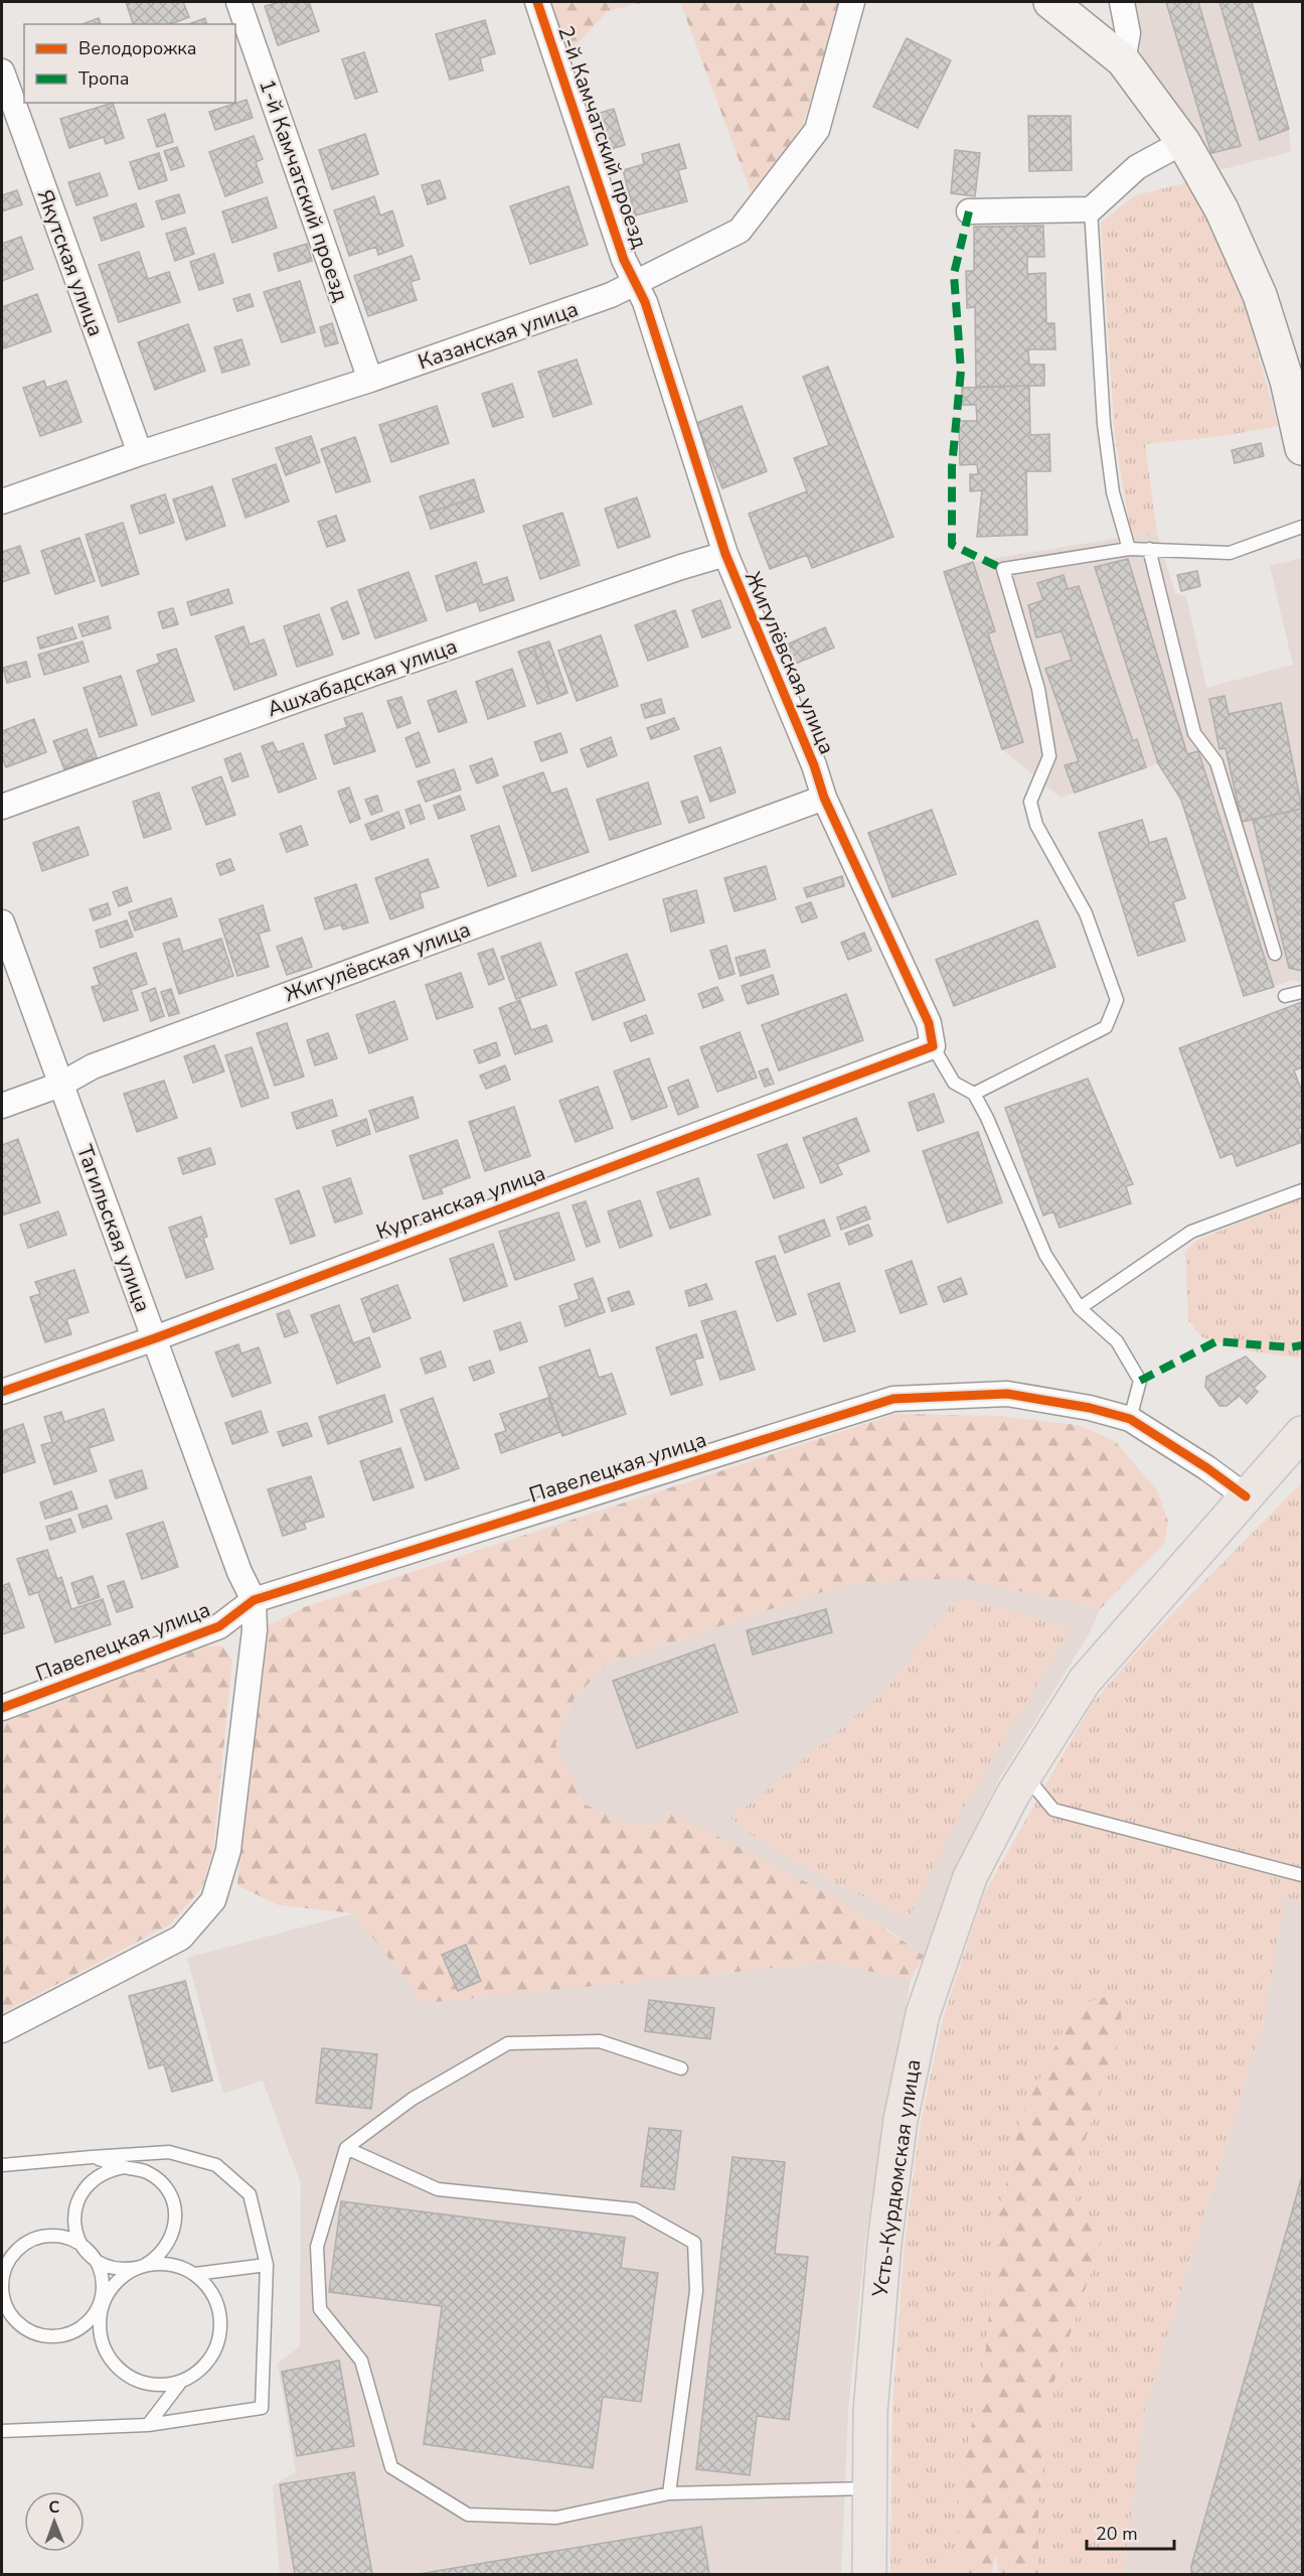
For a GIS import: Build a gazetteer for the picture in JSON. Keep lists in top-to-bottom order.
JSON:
{
  "streets": {
    "main road": ["Усть-Курдюмская улица"],
    "street": [
      "2-й Камчатский проезд",
      "1-й Камчатский проезд",
      "Якутская улица",
      "Казанская улица",
      "Жигулёвская улица",
      "Ашхабадская улица",
      "Курганская улица",
      "Тагильская улица",
      "Павелецкая улица"
    ]
  },
  "crossings": [
    ["2-й Камчатский проезд", "Казанская улица"],
    ["2-й Камчатский проезд", "Жигулёвская улица"],
    ["1-й Камчатский проезд", "Казанская улица"],
    ["Якутская улица", "Казанская улица"],
    ["Казанская улица", "Жигулёвская улица"],
    ["Жигулёвская улица", "Ашхабадская улица"],
    ["Жигулёвская улица", "Курганская улица"],
    ["Жигулёвская улица", "Тагильская улица"],
    ["Курганская улица", "Тагильская улица"],
    ["Тагильская улица", "Павелецкая улица"],
    ["Павелецкая улица", "Усть-Курдюмская улица"]
  ],
  "legend": ["Велодорожка", "Тропа"],
  "scale_bar": "20 m",
  "north": "top"
}
